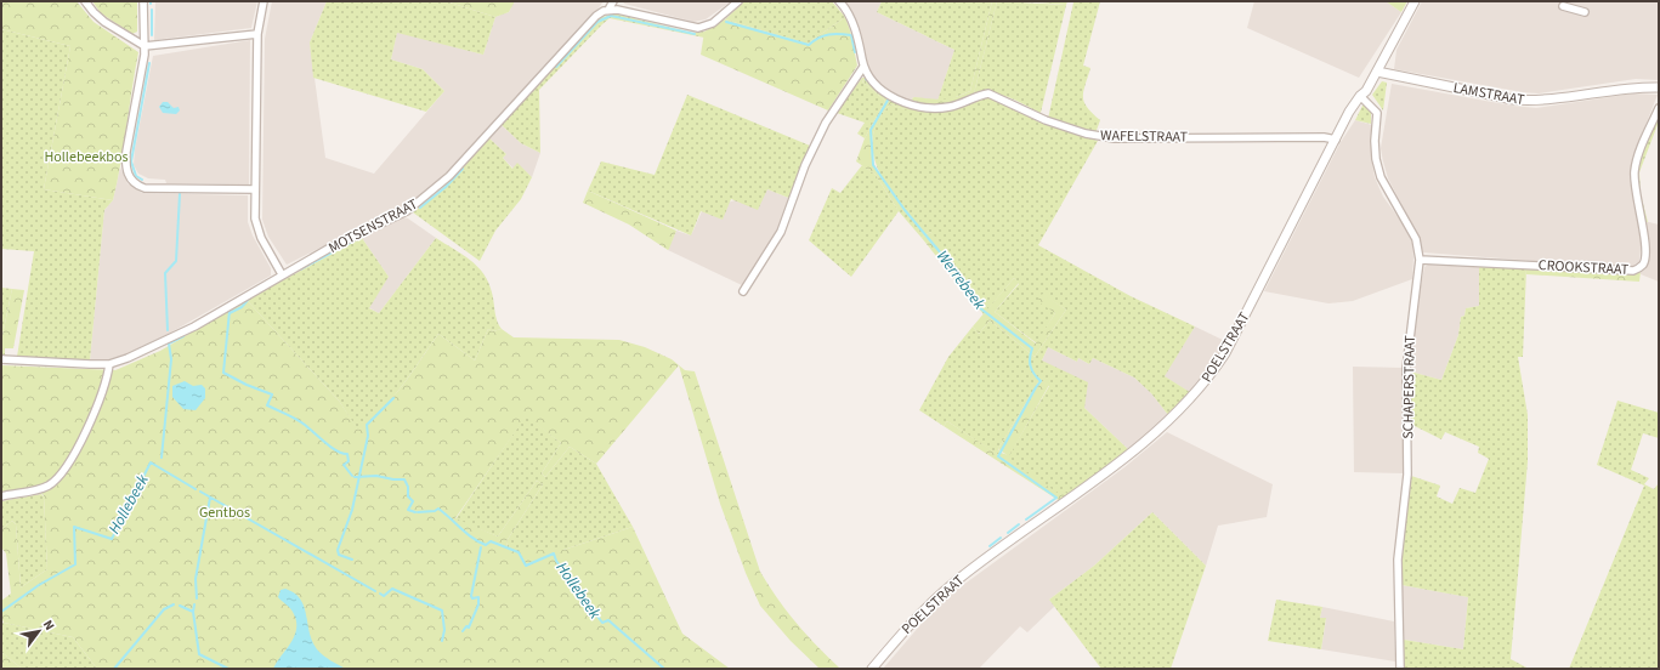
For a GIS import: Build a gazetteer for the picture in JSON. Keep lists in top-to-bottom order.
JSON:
{
  "streets": {
    "street": [
      "LAMSTRAAT",
      "WAFELSTRAAT",
      "MOTSENSTRAAT",
      "CROOKSTRAAT",
      "POELSTRAAT",
      "SCHAPERSTRAAT"
    ]
  },
  "crossings": [
    ["LAMSTRAAT", "POELSTRAAT"],
    ["WAFELSTRAAT", "POELSTRAAT"],
    ["CROOKSTRAAT", "SCHAPERSTRAAT"],
    ["POELSTRAAT", "SCHAPERSTRAAT"]
  ],
  "water": ["Werrebeek", "Hollebeek"],
  "parks": ["Hollebeekbos", "Gentbos"],
  "north": "top right"
}
